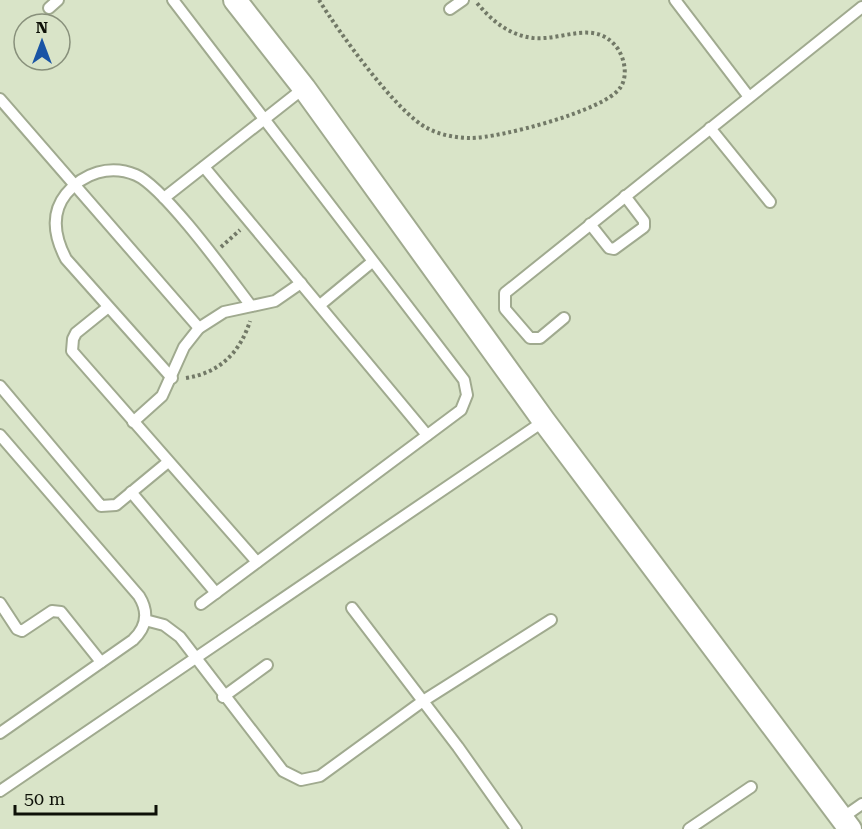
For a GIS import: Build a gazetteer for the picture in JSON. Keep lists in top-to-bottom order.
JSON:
{
  "scale_bar": "50 m",
  "north": "top"
}
